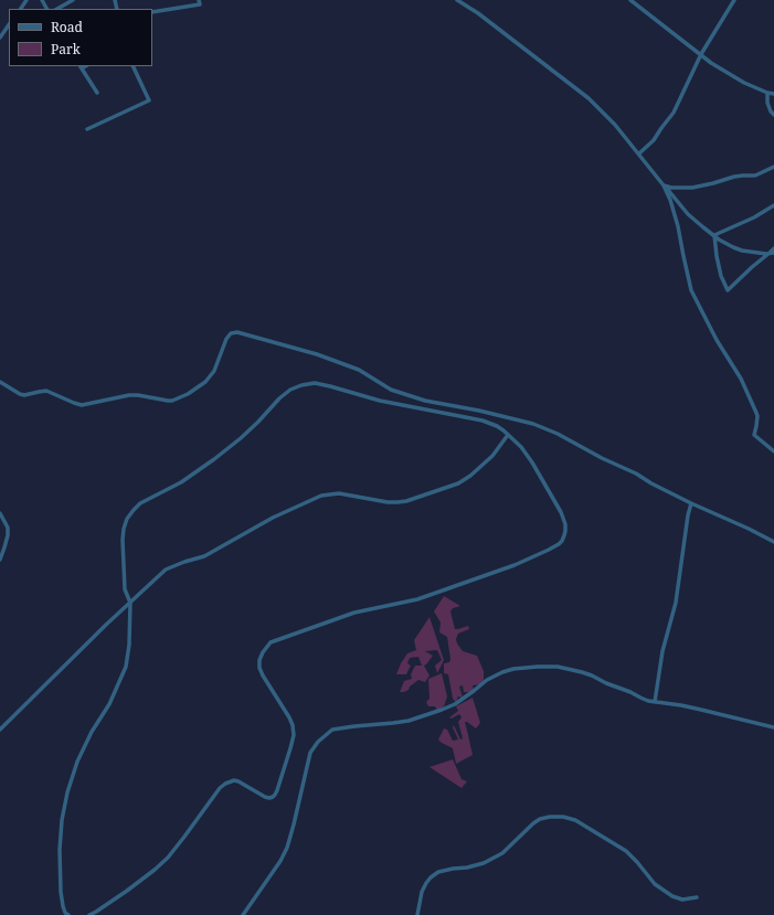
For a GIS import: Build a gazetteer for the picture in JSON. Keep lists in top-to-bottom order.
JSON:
{
  "legend": ["Road", "Park"]
}
